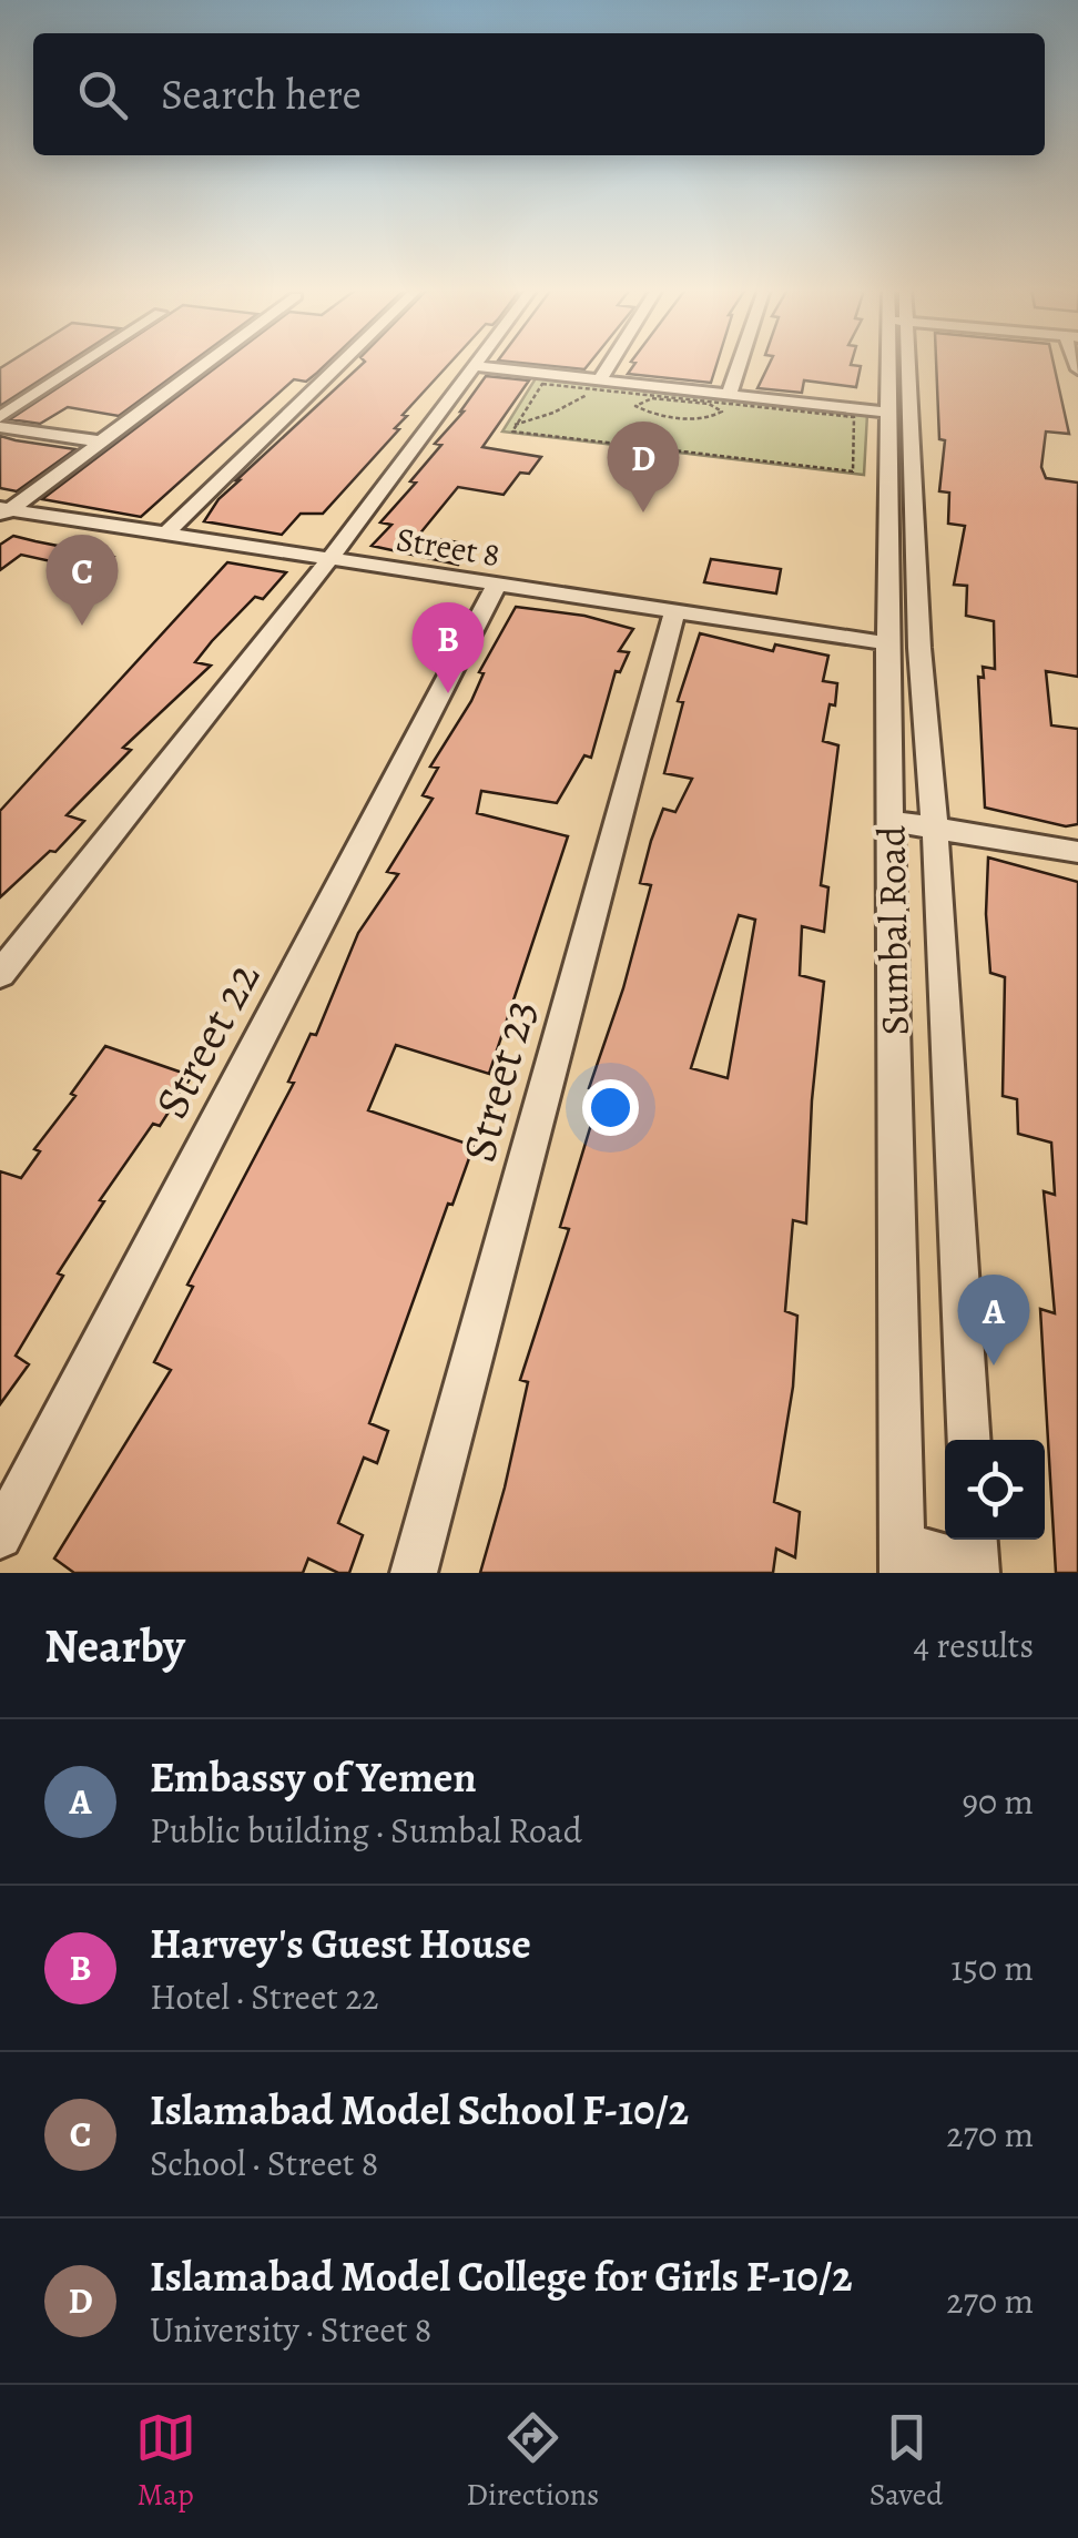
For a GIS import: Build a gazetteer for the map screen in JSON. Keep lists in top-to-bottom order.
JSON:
{
  "streets": {
    "street": [
      "Street 8",
      "Sumbal Road",
      "Street 22",
      "Street 23"
    ]
  },
  "crossings": [
    ["Street 8", "Sumbal Road"],
    ["Street 8", "Street 22"],
    ["Street 8", "Street 23"]
  ],
  "page": {
    "search": "Search here",
    "pins": [
      "D",
      "C",
      "B",
      "A"
    ],
    "heading": ["Nearby", "4 results"],
    "list": [
      {
        "mark": "A",
        "name": "Embassy of Yemen",
        "note": "Public building · Sumbal Road",
        "value": "90 m"
      },
      {
        "mark": "B",
        "name": "Harvey's Guest House",
        "note": "Hotel · Street 22",
        "value": "150 m"
      },
      {
        "mark": "C",
        "name": "Islamabad Model School F-10/2",
        "note": "School · Street 8",
        "value": "270 m"
      },
      {
        "mark": "D",
        "name": "Islamabad Model College for Girls F-10/2",
        "note": "University · Street 8",
        "value": "270 m"
      }
    ],
    "nav": ["Map", "Directions", "Saved"]
  }
}
